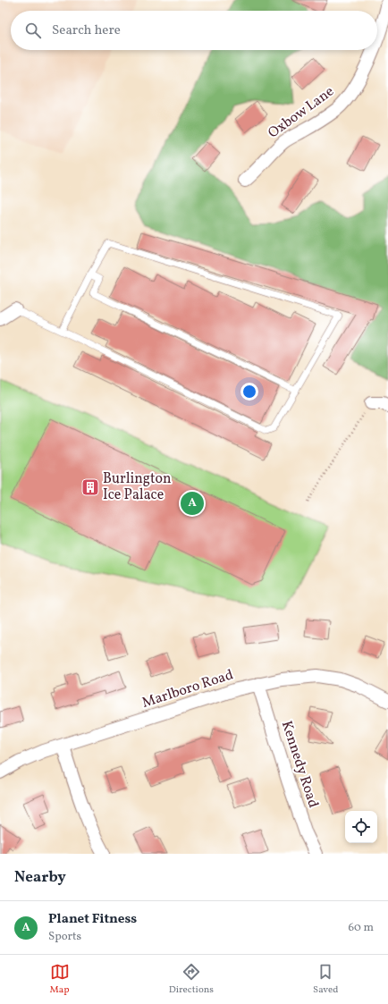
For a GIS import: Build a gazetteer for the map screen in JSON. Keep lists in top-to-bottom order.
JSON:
{
  "streets": {
    "street": ["Oxbow Lane", "Marlboro Road", "Kennedy Road"]
  },
  "crossings": [
    ["Marlboro Road", "Kennedy Road"]
  ],
  "places": {
    "building": ["Burlington Ice Palace"]
  },
  "page": {
    "search": "Search here",
    "pins": "A",
    "heading": "Nearby",
    "list": [
      {
        "mark": "A",
        "name": "Planet Fitness",
        "note": "Sports",
        "value": "60 m"
      }
    ],
    "nav": ["Map", "Directions", "Saved"]
  }
}
